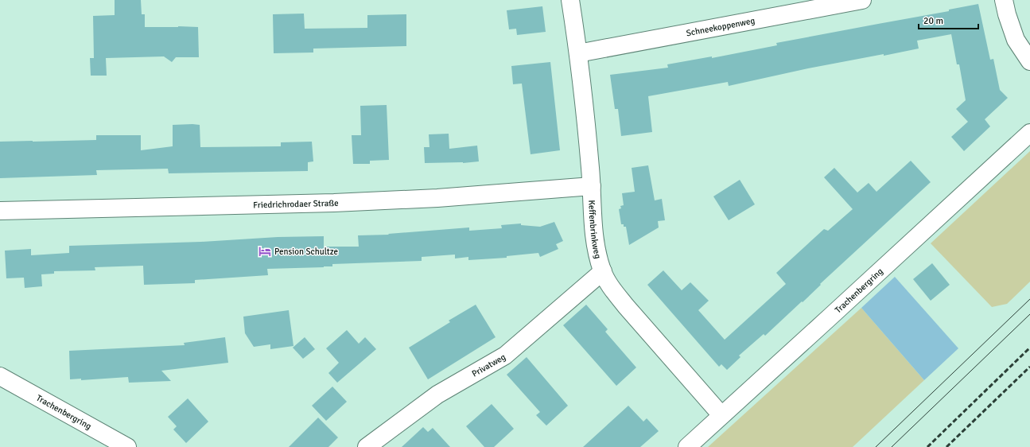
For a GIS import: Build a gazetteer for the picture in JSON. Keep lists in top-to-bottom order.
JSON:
{
  "streets": {
    "street": [
      "Schneekoppenweg",
      "Friedrichrodaer Straße",
      "Keffenbrinkweg",
      "Trachenbergring",
      "Privatweg"
    ]
  },
  "crossings": [
    ["Schneekoppenweg", "Keffenbrinkweg"],
    ["Friedrichrodaer Straße", "Keffenbrinkweg"],
    ["Keffenbrinkweg", "Trachenbergring"],
    ["Keffenbrinkweg", "Privatweg"]
  ],
  "places": {
    "hotel": ["Pension Schultze"]
  },
  "scale_bar": "20 m"
}
